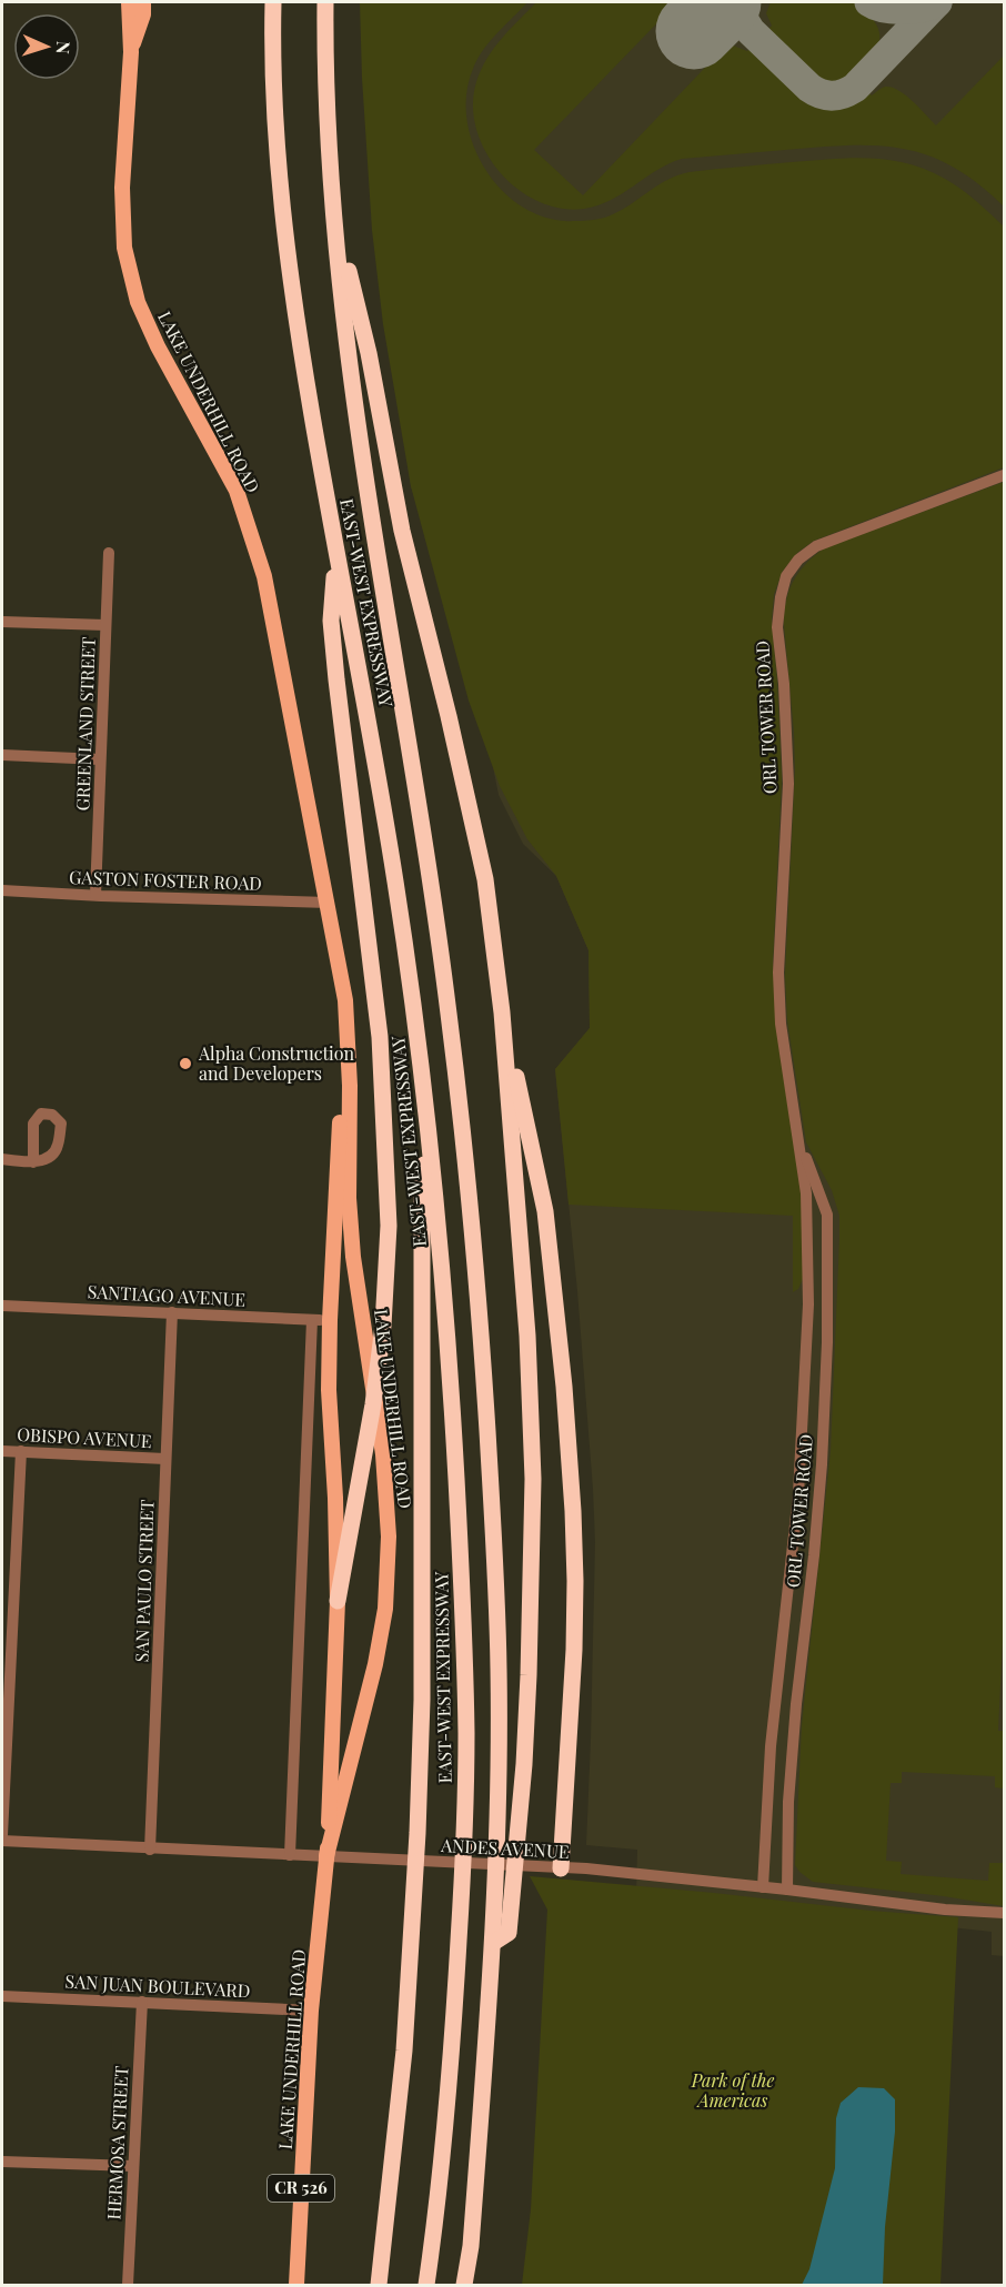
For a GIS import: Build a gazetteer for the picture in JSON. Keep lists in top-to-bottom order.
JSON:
{
  "streets": {
    "highway": ["EAST-WEST EXPRESSWAY"],
    "main road": ["LAKE UNDERHILL ROAD", "CR 526"],
    "street": [
      "ORL TOWER ROAD",
      "GREENLAND STREET",
      "GASTON FOSTER ROAD",
      "SANTIAGO AVENUE",
      "OBISPO AVENUE",
      "SAN PAULO STREET",
      "ANDES AVENUE",
      "SAN JUAN BOULEVARD",
      "HERMOSA STREET"
    ]
  },
  "crossings": [
    ["LAKE UNDERHILL ROAD", "GASTON FOSTER ROAD"],
    ["LAKE UNDERHILL ROAD", "SANTIAGO AVENUE"],
    ["LAKE UNDERHILL ROAD", "ANDES AVENUE"],
    ["LAKE UNDERHILL ROAD", "SAN JUAN BOULEVARD"],
    ["ORL TOWER ROAD", "ANDES AVENUE"],
    ["GREENLAND STREET", "GASTON FOSTER ROAD"],
    ["SANTIAGO AVENUE", "SAN PAULO STREET"],
    ["OBISPO AVENUE", "SAN PAULO STREET"],
    ["SAN PAULO STREET", "ANDES AVENUE"],
    ["SAN JUAN BOULEVARD", "HERMOSA STREET"]
  ],
  "parks": ["Park of the Americas"],
  "places": ["Alpha Construction and Developers"],
  "north": "right"
}
